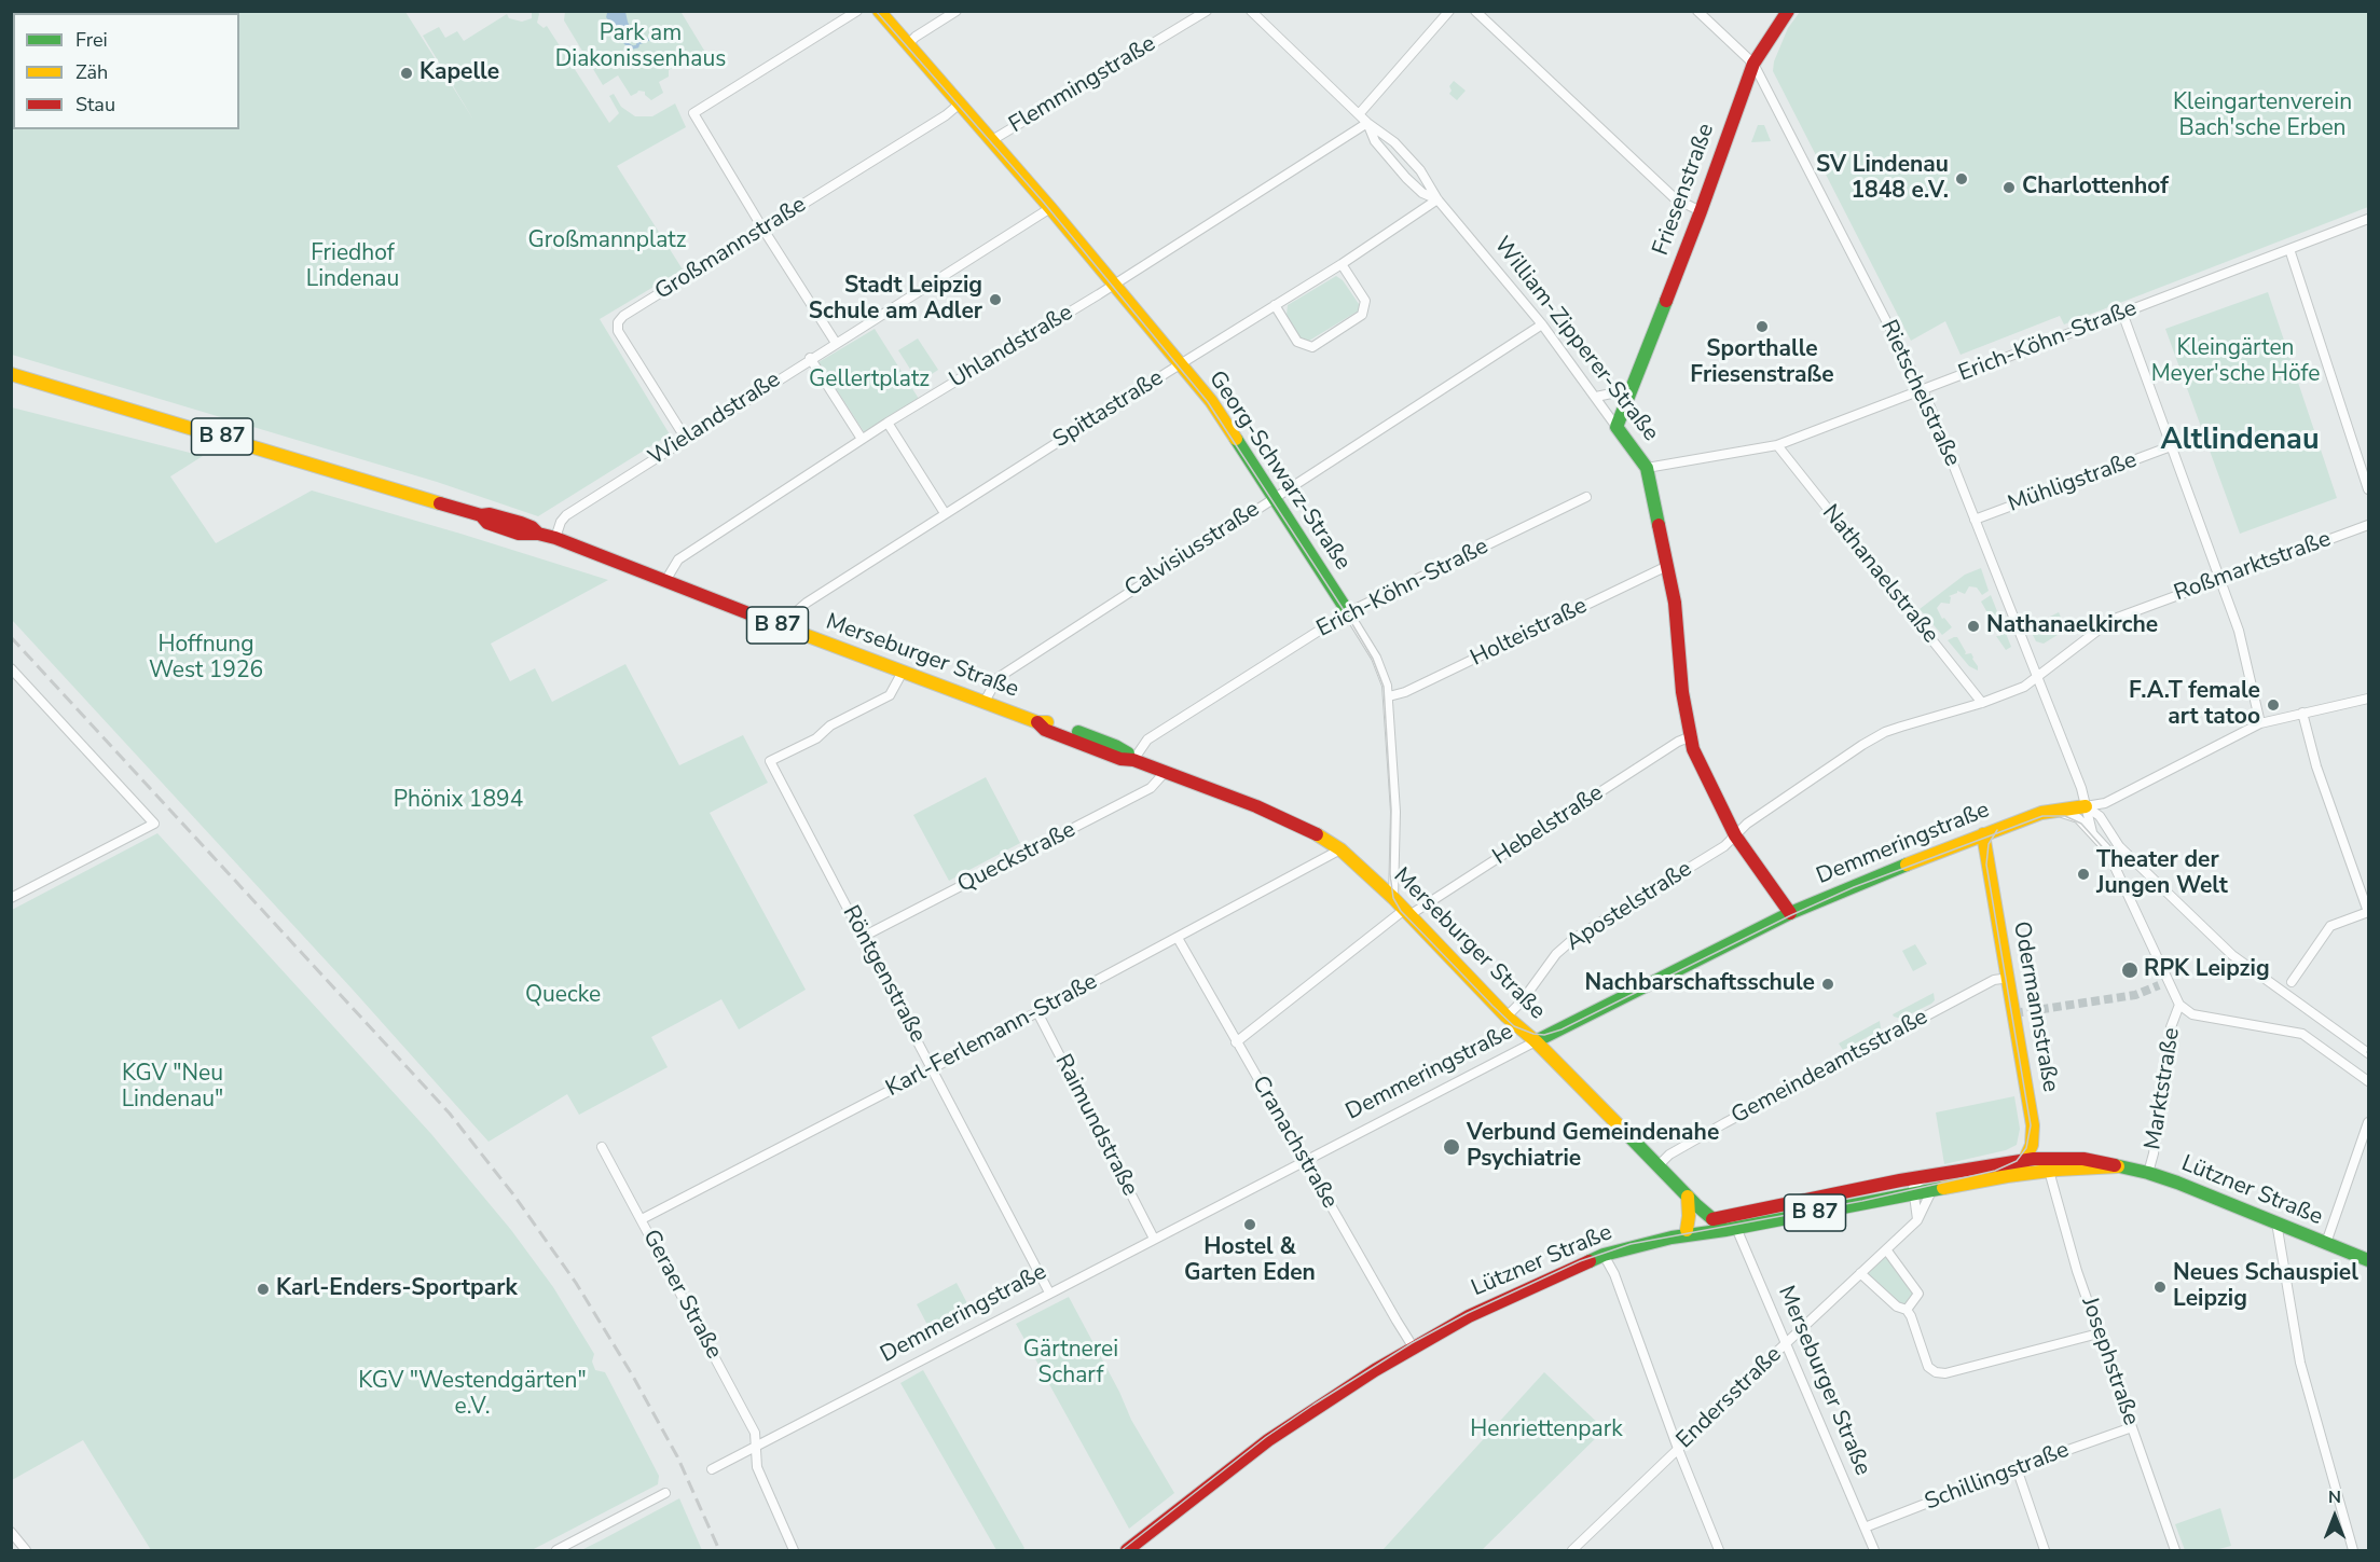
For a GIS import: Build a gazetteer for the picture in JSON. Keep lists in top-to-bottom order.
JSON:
{
  "streets": {
    "main road": [
      "Friesenstraße",
      "William-Zipperer-Straße",
      "B 87",
      "Georg-Schwarz-Straße",
      "Merseburger Straße",
      "Demmeringstraße",
      "Odermannstraße",
      "Lützner Straße"
    ],
    "street": [
      "Flemmingstraße",
      "Großmannstraße",
      "Erich-Köhn-Straße",
      "Uhlandstraße",
      "Rietschelstraße",
      "Spittastraße",
      "Wielandstraße",
      "Mühligstraße",
      "Calvisiusstraße",
      "Roßmarktstraße",
      "Nathanaelstraße",
      "Holteistraße",
      "Hebelstraße",
      "Queckstraße",
      "Apostelstraße",
      "Röntgenstraße",
      "Karl-Ferlemann-Straße",
      "Gemeindeamtsstraße",
      "Marktstraße",
      "Raimundstraße",
      "Cranachstraße",
      "Geraer Straße",
      "Josephstraße",
      "Endersstraße",
      "Schillingstraße"
    ]
  },
  "crossings": [
    ["Flemmingstraße", "Georg-Schwarz-Straße"],
    ["Friesenstraße", "William-Zipperer-Straße"],
    ["Friesenstraße", "Rietschelstraße"],
    ["Großmannstraße", "Wielandstraße"],
    ["Großmannstraße", "Georg-Schwarz-Straße"],
    ["William-Zipperer-Straße", "Erich-Köhn-Straße"],
    ["William-Zipperer-Straße", "Uhlandstraße"],
    ["William-Zipperer-Straße", "Spittastraße"],
    ["William-Zipperer-Straße", "Calvisiusstraße"],
    ["William-Zipperer-Straße", "Roßmarktstraße"],
    ["William-Zipperer-Straße", "Holteistraße"],
    ["William-Zipperer-Straße", "Hebelstraße"],
    ["William-Zipperer-Straße", "Demmeringstraße"],
    ["William-Zipperer-Straße", "Apostelstraße"],
    ["Erich-Köhn-Straße", "Rietschelstraße"],
    ["Erich-Köhn-Straße", "Georg-Schwarz-Straße"],
    ["Erich-Köhn-Straße", "Nathanaelstraße"],
    ["Erich-Köhn-Straße", "Merseburger Straße"],
    ["Uhlandstraße", "Georg-Schwarz-Straße"],
    ["Uhlandstraße", "Merseburger Straße"],
    ["Rietschelstraße", "Mühligstraße"],
    ["Rietschelstraße", "Roßmarktstraße"],
    ["Rietschelstraße", "Demmeringstraße"],
    ["Spittastraße", "Georg-Schwarz-Straße"],
    ["Spittastraße", "Merseburger Straße"],
    ["Wielandstraße", "Georg-Schwarz-Straße"],
    ["Wielandstraße", "Merseburger Straße"],
    ["Georg-Schwarz-Straße", "Calvisiusstraße"],
    ["Georg-Schwarz-Straße", "Holteistraße"],
    ["Georg-Schwarz-Straße", "Merseburger Straße"],
    ["Calvisiusstraße", "Merseburger Straße"],
    ["Roßmarktstraße", "Nathanaelstraße"],
    ["Roßmarktstraße", "Apostelstraße"],
    ["Merseburger Straße", "Hebelstraße"],
    ["Merseburger Straße", "Demmeringstraße"],
    ["Merseburger Straße", "Queckstraße"],
    ["Merseburger Straße", "Apostelstraße"],
    ["Merseburger Straße", "Röntgenstraße"],
    ["Merseburger Straße", "Karl-Ferlemann-Straße"],
    ["Merseburger Straße", "Gemeindeamtsstraße"],
    ["Merseburger Straße", "Lützner Straße"],
    ["Merseburger Straße", "Endersstraße"],
    ["Merseburger Straße", "Schillingstraße"],
    ["Hebelstraße", "Cranachstraße"],
    ["Demmeringstraße", "Röntgenstraße"],
    ["Demmeringstraße", "Odermannstraße"],
    ["Demmeringstraße", "Raimundstraße"],
    ["Demmeringstraße", "Cranachstraße"],
    ["Demmeringstraße", "Geraer Straße"],
    ["Queckstraße", "Röntgenstraße"],
    ["Röntgenstraße", "Karl-Ferlemann-Straße"],
    ["Odermannstraße", "Gemeindeamtsstraße"],
    ["Odermannstraße", "Lützner Straße"],
    ["Karl-Ferlemann-Straße", "Raimundstraße"],
    ["Karl-Ferlemann-Straße", "Cranachstraße"],
    ["Karl-Ferlemann-Straße", "Geraer Straße"],
    ["Marktstraße", "Lützner Straße"],
    ["Cranachstraße", "Lützner Straße"],
    ["Lützner Straße", "Josephstraße"],
    ["Lützner Straße", "Endersstraße"],
    ["Josephstraße", "Schillingstraße"]
  ],
  "districts": ["Altlindenau"],
  "parks": [
    "Park am Diakonissenhaus",
    "Kleingartenverein Bach'sche Erben",
    "Großmannplatz",
    "Friedhof Lindenau",
    "Kleingärten Meyer'sche Höfe",
    "Gellertplatz",
    "Hoffnung West 1926",
    "Phönix 1894",
    "Quecke",
    "KGV \"Neu Lindenau\"",
    "Gärtnerei Scharf",
    "KGV \"Westendgärten\" e.V.",
    "Henriettenpark"
  ],
  "places": [
    "Kapelle",
    "SV Lindenau 1848 e.V.",
    "Charlottenhof",
    "Stadt Leipzig Schule am Adler",
    "Sporthalle Friesenstraße",
    "Nathanaelkirche",
    "F.A.T female art tatoo",
    "Theater der Jungen Welt",
    "RPK Leipzig",
    "Nachbarschaftsschule",
    "Verbund Gemeindenahe Psychiatrie",
    "Hostel & Garten Eden",
    "Neues Schauspiel Leipzig",
    "Karl-Enders-Sportpark"
  ],
  "legend": ["Frei", "Zäh", "Stau"],
  "north": "top"
}
